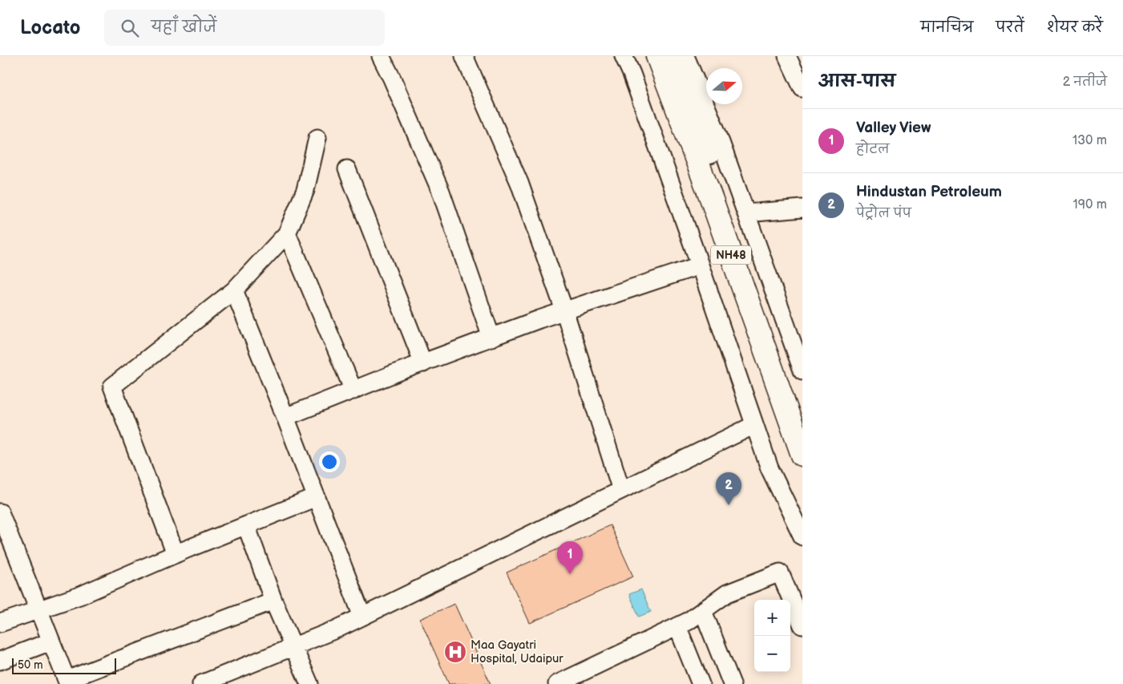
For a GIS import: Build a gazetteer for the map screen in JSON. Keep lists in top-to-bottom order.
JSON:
{
  "streets": {
    "highway": ["NH48"]
  },
  "places": {
    "hospital": ["Maa Gayatri Hospital, Udaipur"]
  },
  "scale_bar": "50 m",
  "north": "right",
  "page": {
    "header": "Locato",
    "search": "यहाँ खोजें",
    "nav": ["मानचित्र", "परतें", "शेयर करें"],
    "heading": ["आस-पास", "2 नतीजे"],
    "list": [
      {
        "mark": "1",
        "name": "Valley View",
        "note": "होटल",
        "value": "130 m"
      },
      {
        "mark": "2",
        "name": "Hindustan Petroleum",
        "note": "पेट्रोल पंप",
        "value": "190 m"
      }
    ],
    "pins": ["2", "1"],
    "map_buttons": ["+", "−"],
    "scale": "50 m"
  }
}
